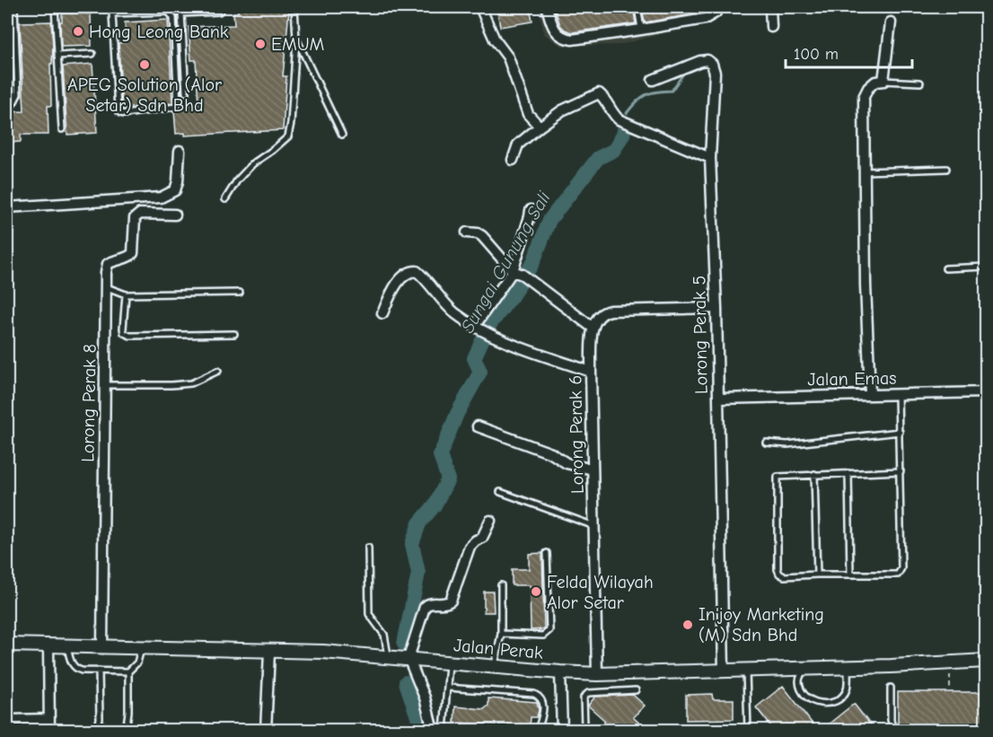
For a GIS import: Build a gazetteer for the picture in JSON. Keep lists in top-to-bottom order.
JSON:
{
  "streets": {
    "street": [
      "Lorong Perak 5",
      "Jalan Emas",
      "Lorong Perak 8",
      "Lorong Perak 6",
      "Jalan Perak"
    ]
  },
  "crossings": [
    ["Lorong Perak 5", "Jalan Emas"],
    ["Lorong Perak 5", "Jalan Perak"],
    ["Lorong Perak 8", "Jalan Perak"],
    ["Lorong Perak 6", "Jalan Perak"]
  ],
  "water": ["Sungai Gunung Sali"],
  "places": [
    "Hong Leong Bank",
    "EMUM",
    "APEG Solution (Alor Setar) Sdn Bhd",
    "Felda Wilayah Alor Setar",
    "In'joy Marketing (M) Sdn Bhd"
  ],
  "scale_bar": "100 m"
}
